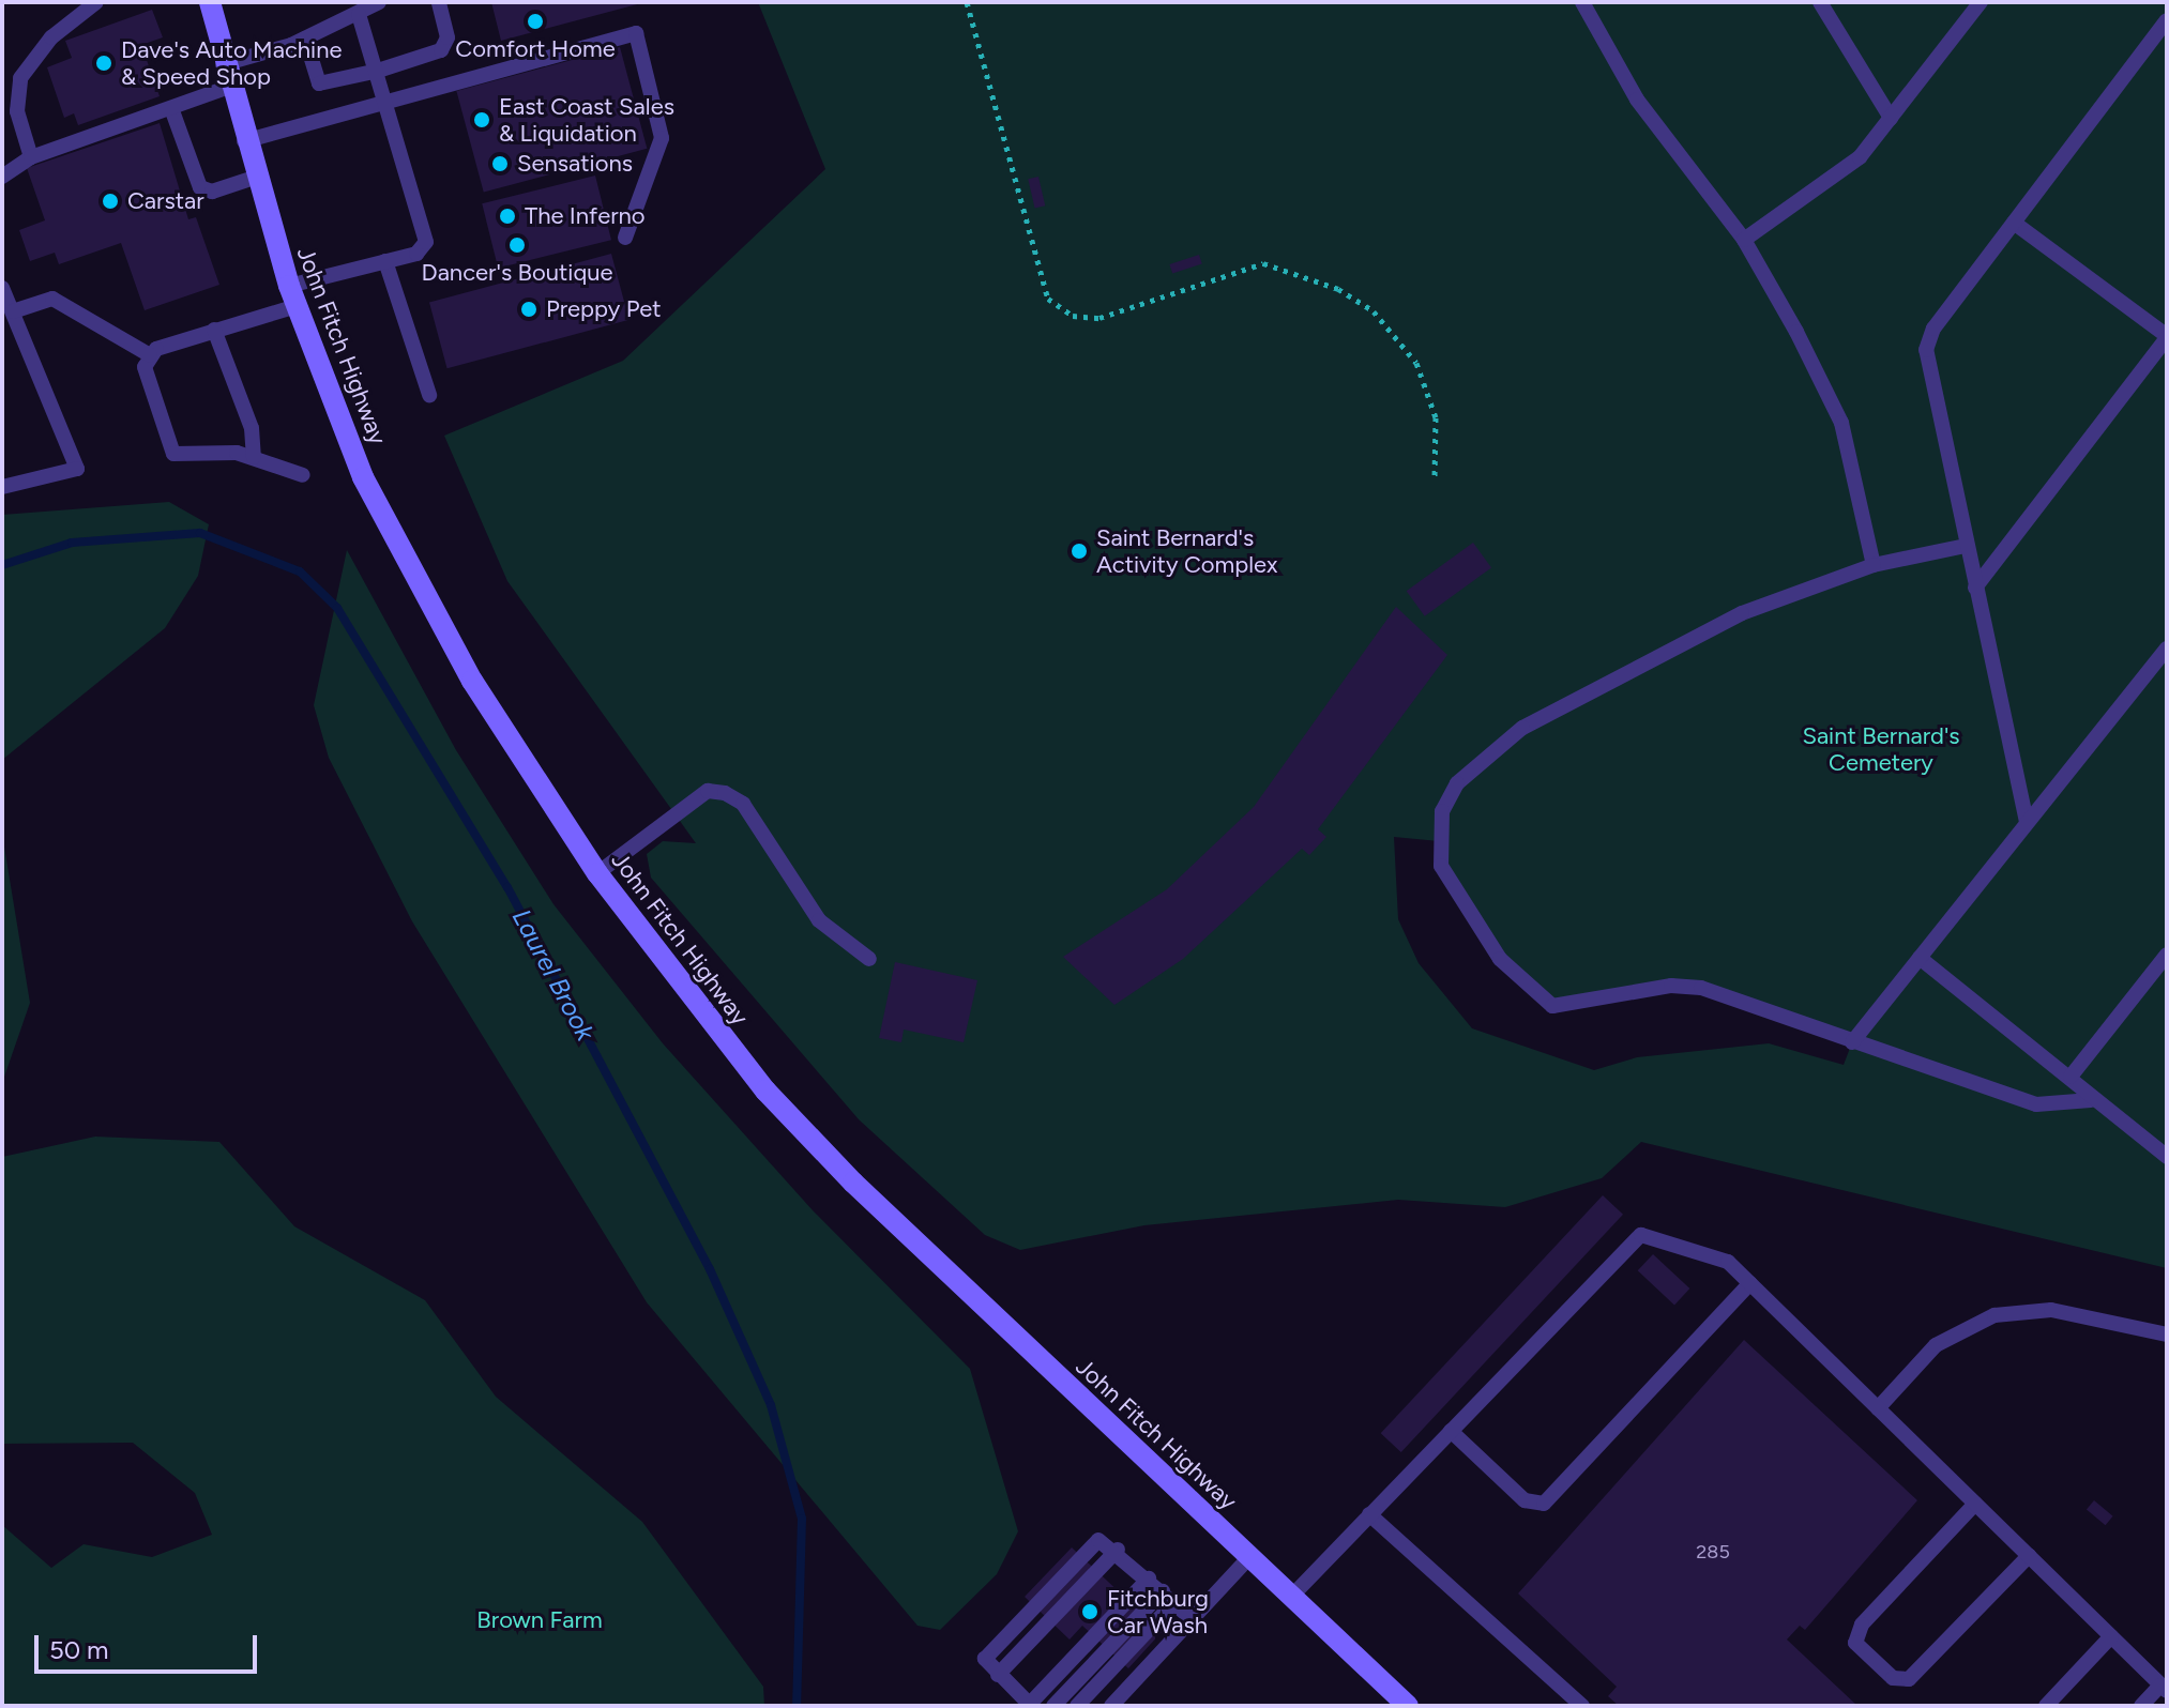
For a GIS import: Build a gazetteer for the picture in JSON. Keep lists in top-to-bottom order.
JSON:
{
  "streets": {
    "main road": ["John Fitch Highway"]
  },
  "water": ["Laurel Brook"],
  "parks": ["Saint Bernard's Cemetery", "Brown Farm"],
  "places": [
    "Comfort Home",
    "Dave's Auto Machine & Speed Shop",
    "East Coast Sales & Liquidation",
    "Sensations",
    "Carstar",
    "The Inferno",
    "Dancer's Boutique",
    "Preppy Pet",
    "Saint Bernard's Activity Complex",
    "Fitchburg Car Wash"
  ],
  "house_numbers": ["285"],
  "scale_bar": "50 m"
}
